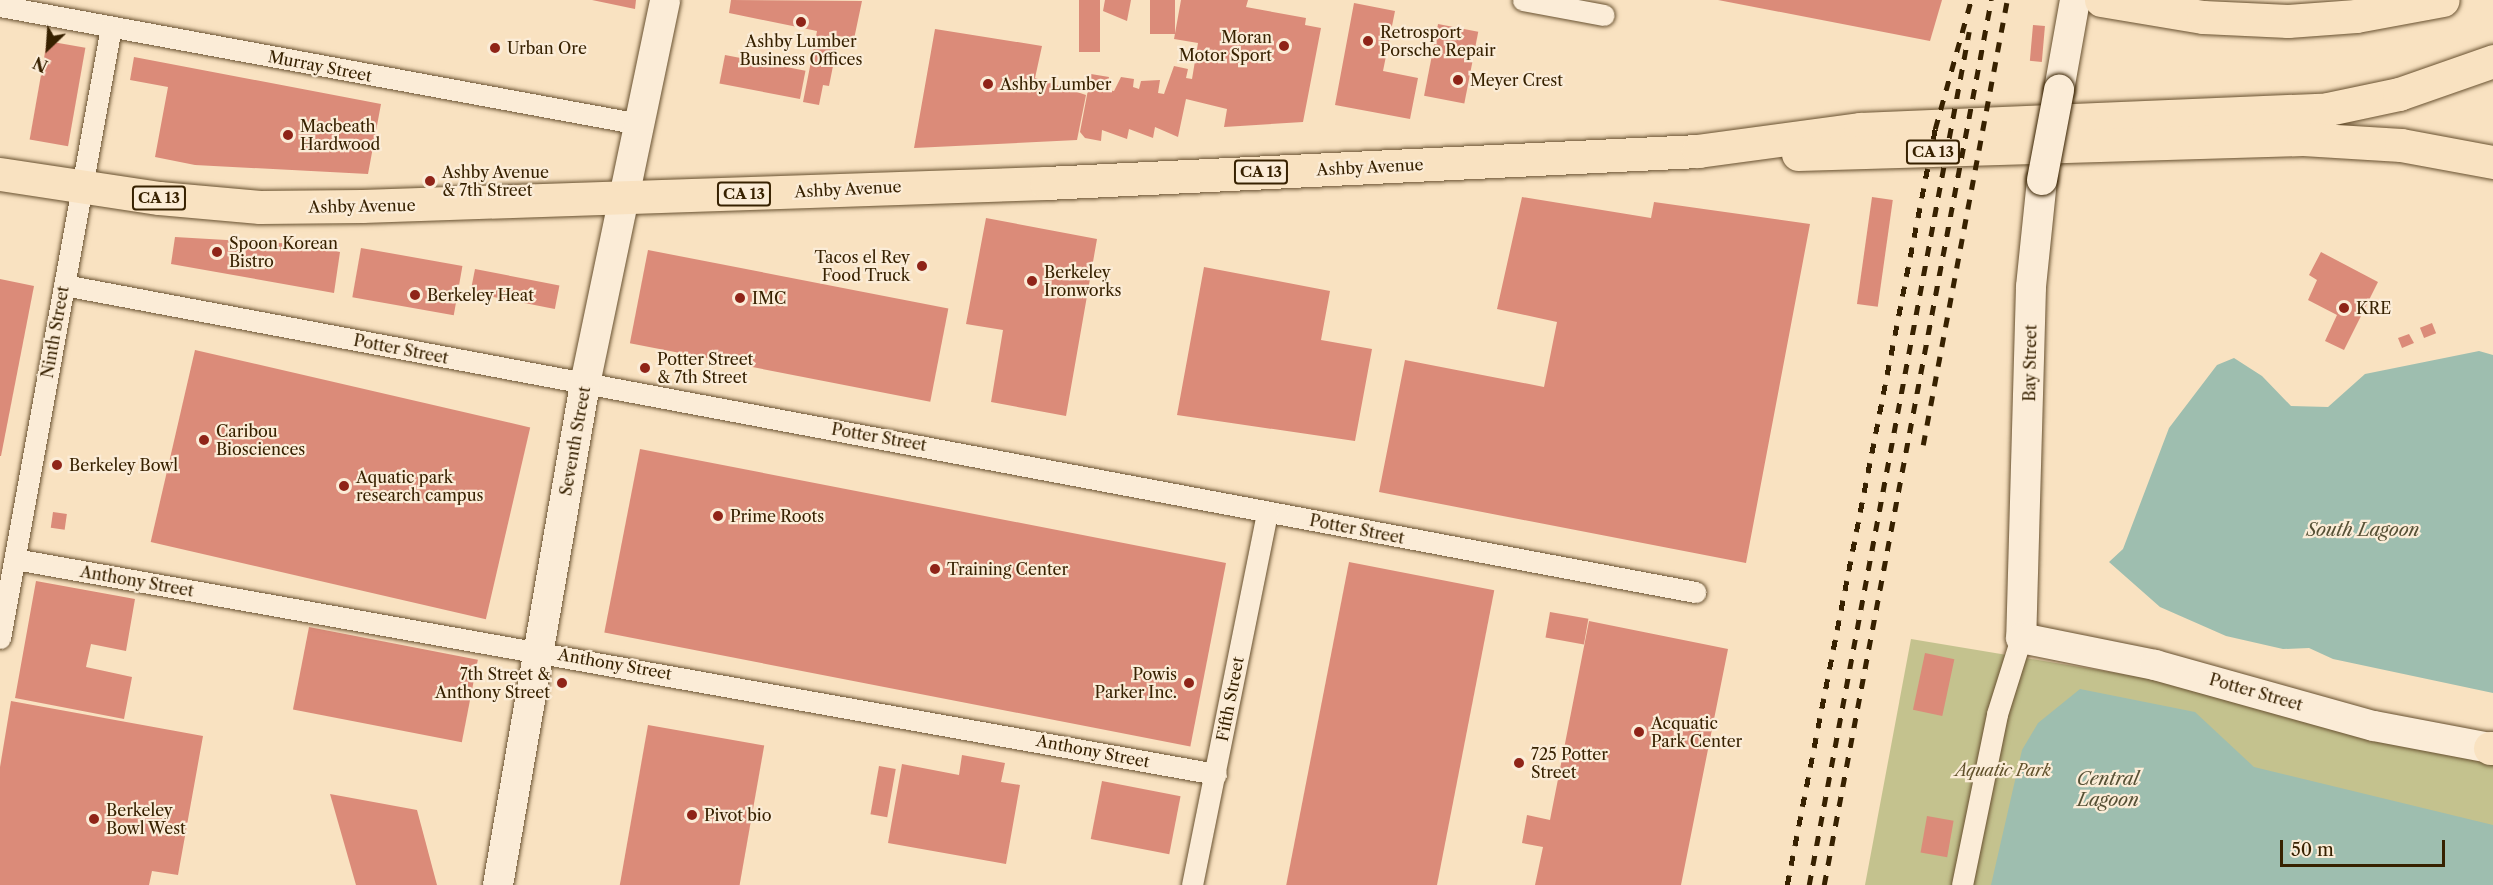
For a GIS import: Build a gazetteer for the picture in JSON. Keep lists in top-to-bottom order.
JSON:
{
  "streets": {
    "main road": ["CA 13", "Ashby Avenue"],
    "street": [
      "Murray Street",
      "Ninth Street",
      "Potter Street",
      "Bay Street",
      "Seventh Street",
      "Anthony Street",
      "Fifth Street"
    ]
  },
  "crossings": [
    ["Murray Street", "Ninth Street"],
    ["Murray Street", "Seventh Street"],
    ["CA 13", "Ashby Avenue"],
    ["Ashby Avenue", "Ninth Street"],
    ["Ashby Avenue", "Seventh Street"],
    ["Ninth Street", "Potter Street"],
    ["Ninth Street", "Anthony Street"],
    ["Potter Street", "Bay Street"],
    ["Potter Street", "Seventh Street"],
    ["Potter Street", "Fifth Street"],
    ["Seventh Street", "Anthony Street"],
    ["Anthony Street", "Fifth Street"]
  ],
  "water": ["South Lagoon", "Central Lagoon"],
  "parks": ["Aquatic Park"],
  "places": [
    "Ashby Lumber Business Offices",
    "Retrosport Porsche Repair",
    "Moran Motor Sport",
    "Urban Ore",
    "Meyer Crest",
    "Ashby Lumber",
    "Macbeath Hardwood",
    "Ashby Avenue & 7th Street",
    "Spoon Korean Bistro",
    "Tacos el Rey Food Truck",
    "Berkeley Ironworks",
    "Berkeley Heat",
    "IMC",
    "KRE",
    "Potter Street & 7th Street",
    "Caribou Biosciences",
    "Berkeley Bowl",
    "Aquatic park research campus",
    "Prime Roots",
    "Training Center",
    "7th Street & Anthony Street",
    "Powis Parker Inc.",
    "Acquatic Park Center",
    "725 Potter Street",
    "Pivot bio",
    "Berkeley Bowl West"
  ],
  "scale_bar": "50 m",
  "north": "bottom left"
}
